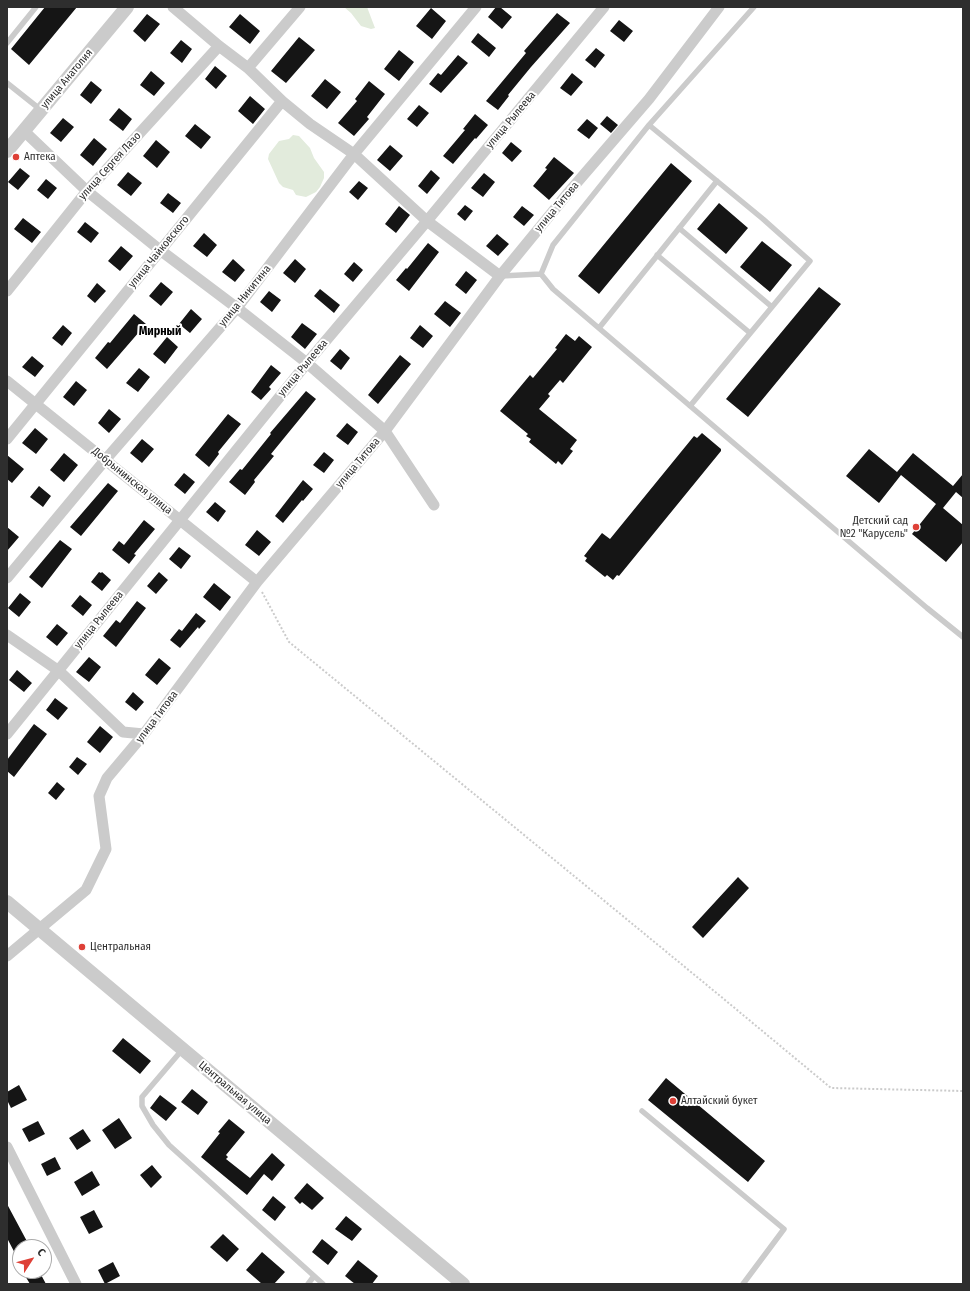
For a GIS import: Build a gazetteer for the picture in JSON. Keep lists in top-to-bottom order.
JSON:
{
  "streets": {
    "street": [
      "улица Анатолия",
      "улица Рылеева",
      "улица Сергея Лазо",
      "улица Титова",
      "улица Чайковского",
      "улица Никитина",
      "Добрынинская улица",
      "Центральная улица"
    ]
  },
  "crossings": [
    ["улица Рылеева", "Добрынинская улица"],
    ["улица Титова", "Добрынинская улица"],
    ["улица Титова", "Центральная улица"],
    ["улица Чайковского", "Добрынинская улица"],
    ["улица Никитина", "Добрынинская улица"]
  ],
  "districts": ["Мирный"],
  "places": [
    "Аптека",
    "Детский сад №2 \"Карусель\"",
    "Центральная",
    "Алтайский букет"
  ],
  "north": "top right"
}
